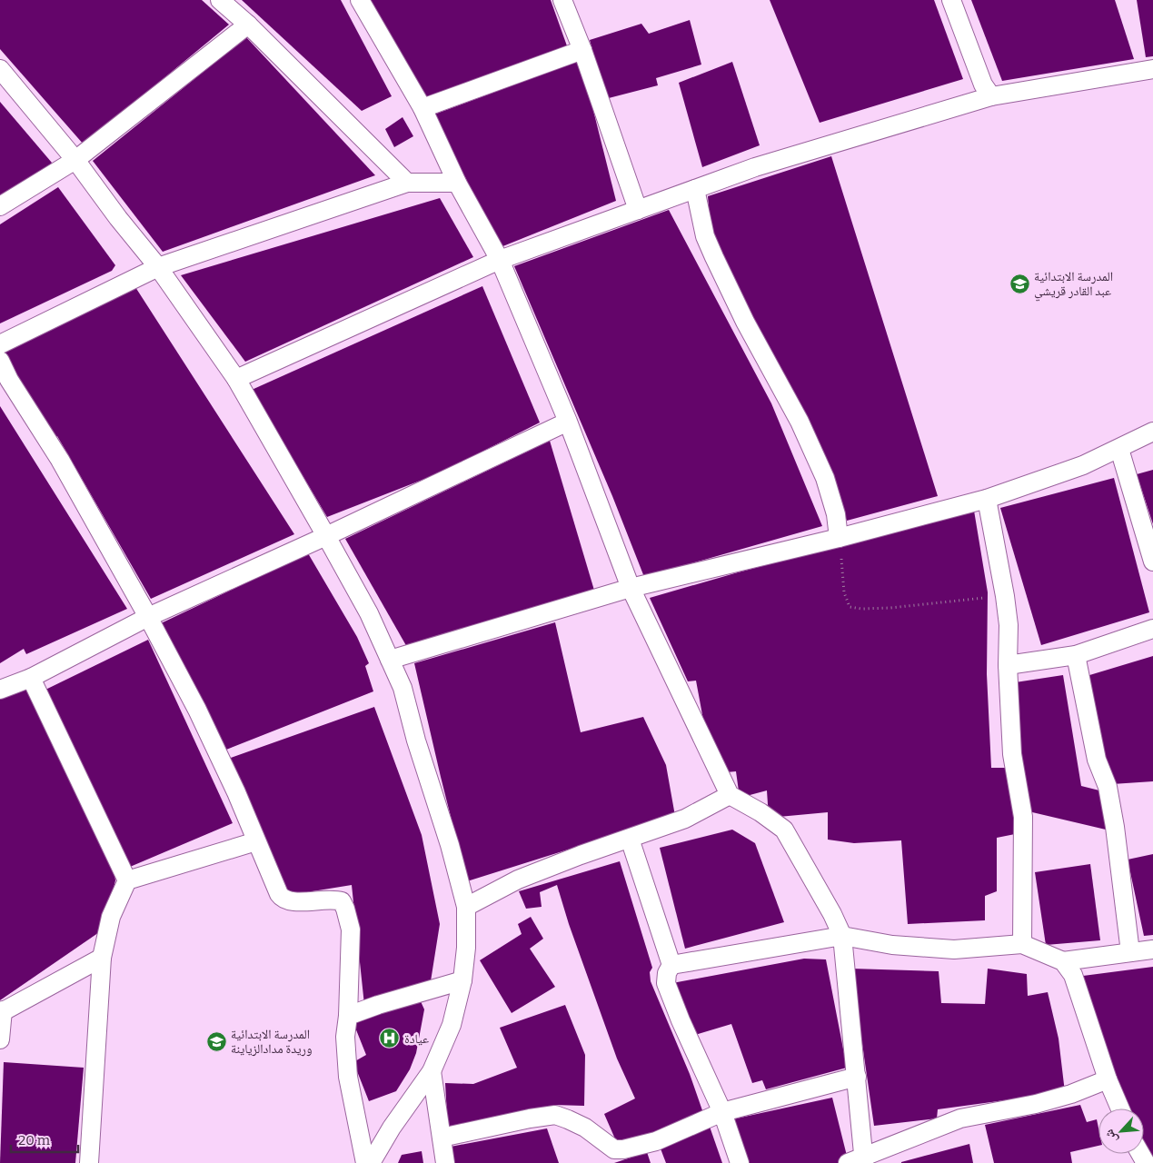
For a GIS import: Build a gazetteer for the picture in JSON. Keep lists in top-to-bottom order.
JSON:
{
  "places": {
    "school or university": ["المدرسة الابتدائية عبد القادر قريشي", "المدرسة الابتدائية وريدة مدادالزياينة"],
    "hospital": ["عيادة"]
  },
  "scale_bar": "20 m",
  "north": "bottom left"
}
